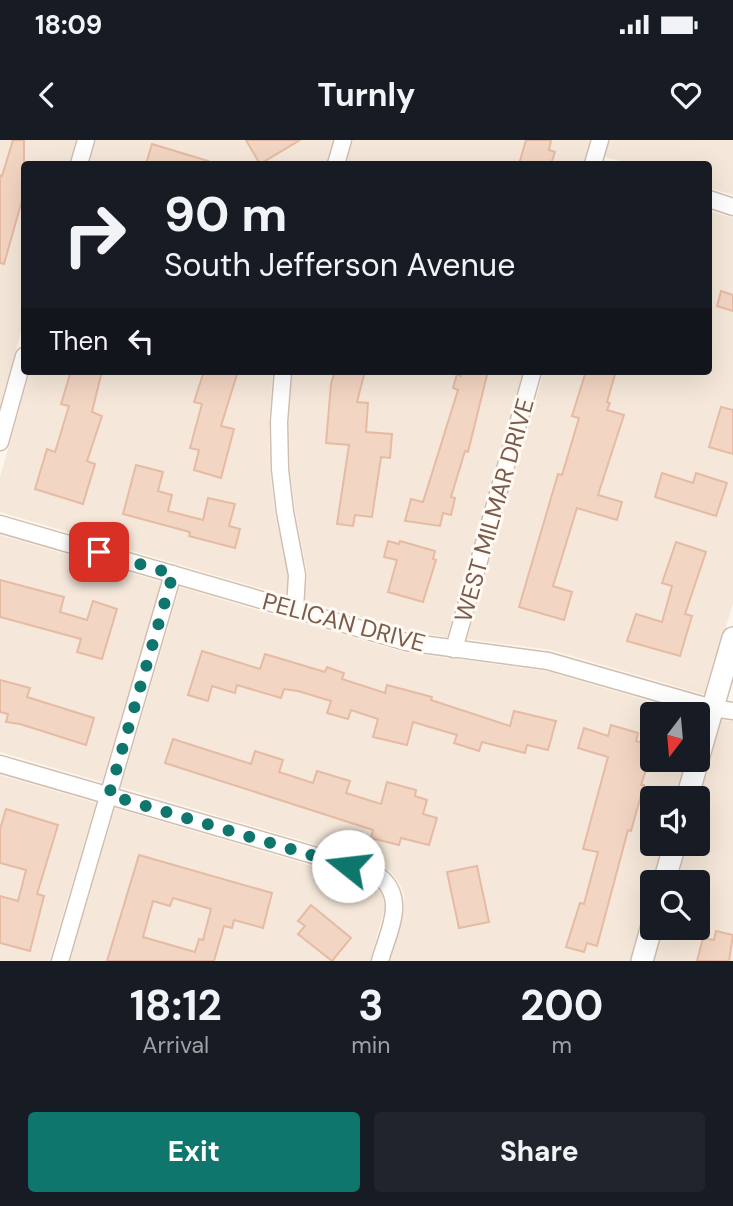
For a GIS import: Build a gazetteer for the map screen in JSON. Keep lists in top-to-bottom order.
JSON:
{
  "streets": {
    "street": ["WEST MILMAR DRIVE", "PELICAN DRIVE"]
  },
  "crossings": [
    ["WEST MILMAR DRIVE", "PELICAN DRIVE"]
  ],
  "north": "bottom",
  "page": {
    "status": "18:09",
    "header": "Turnly",
    "turn": ["90 m", "South Jefferson Avenue"],
    "then": "Then",
    "eta": [
      "18:12",
      "Arrival",
      "3",
      "min",
      "200",
      "m"
    ],
    "buttons": ["Exit", "Share"]
  }
}
